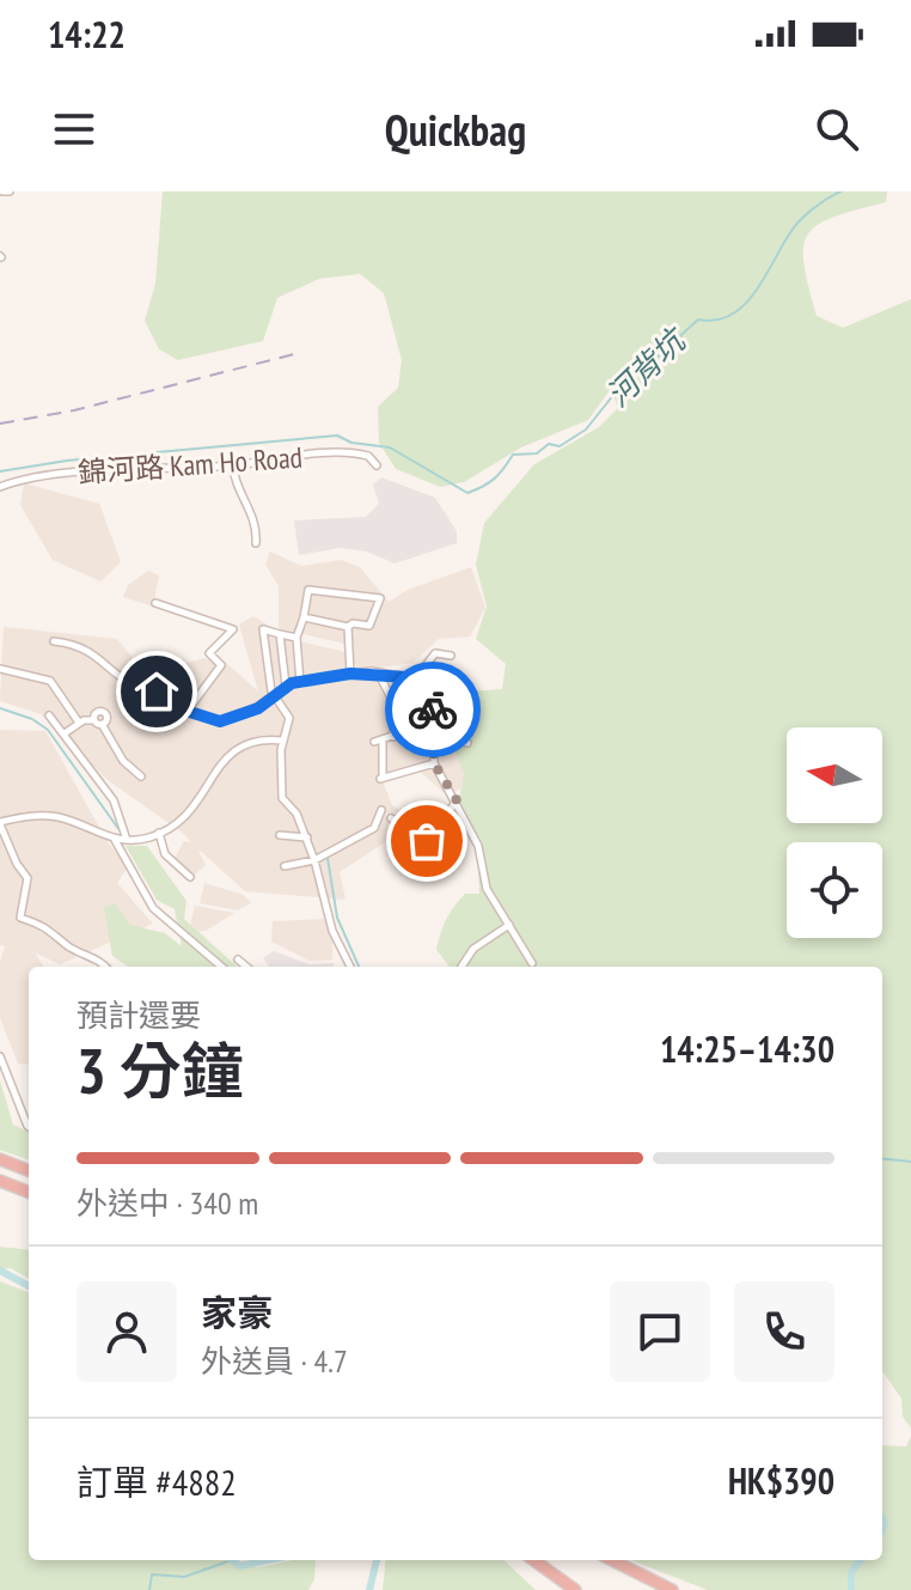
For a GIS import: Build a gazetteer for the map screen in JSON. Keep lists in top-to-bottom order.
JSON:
{
  "streets": {
    "street": ["錦河路 Kam Ho Road"]
  },
  "water": ["河背坑"],
  "north": "left",
  "page": {
    "status": "14:22",
    "header": "Quickbag",
    "heading": ["3 分鐘", "預計還要", "14:25–14:30"],
    "panel": [
      "家豪",
      "外送員 · 4.7",
      "訂單 #4882",
      "HK$390"
    ],
    "bar": "外送中 · 340 m"
  }
}
